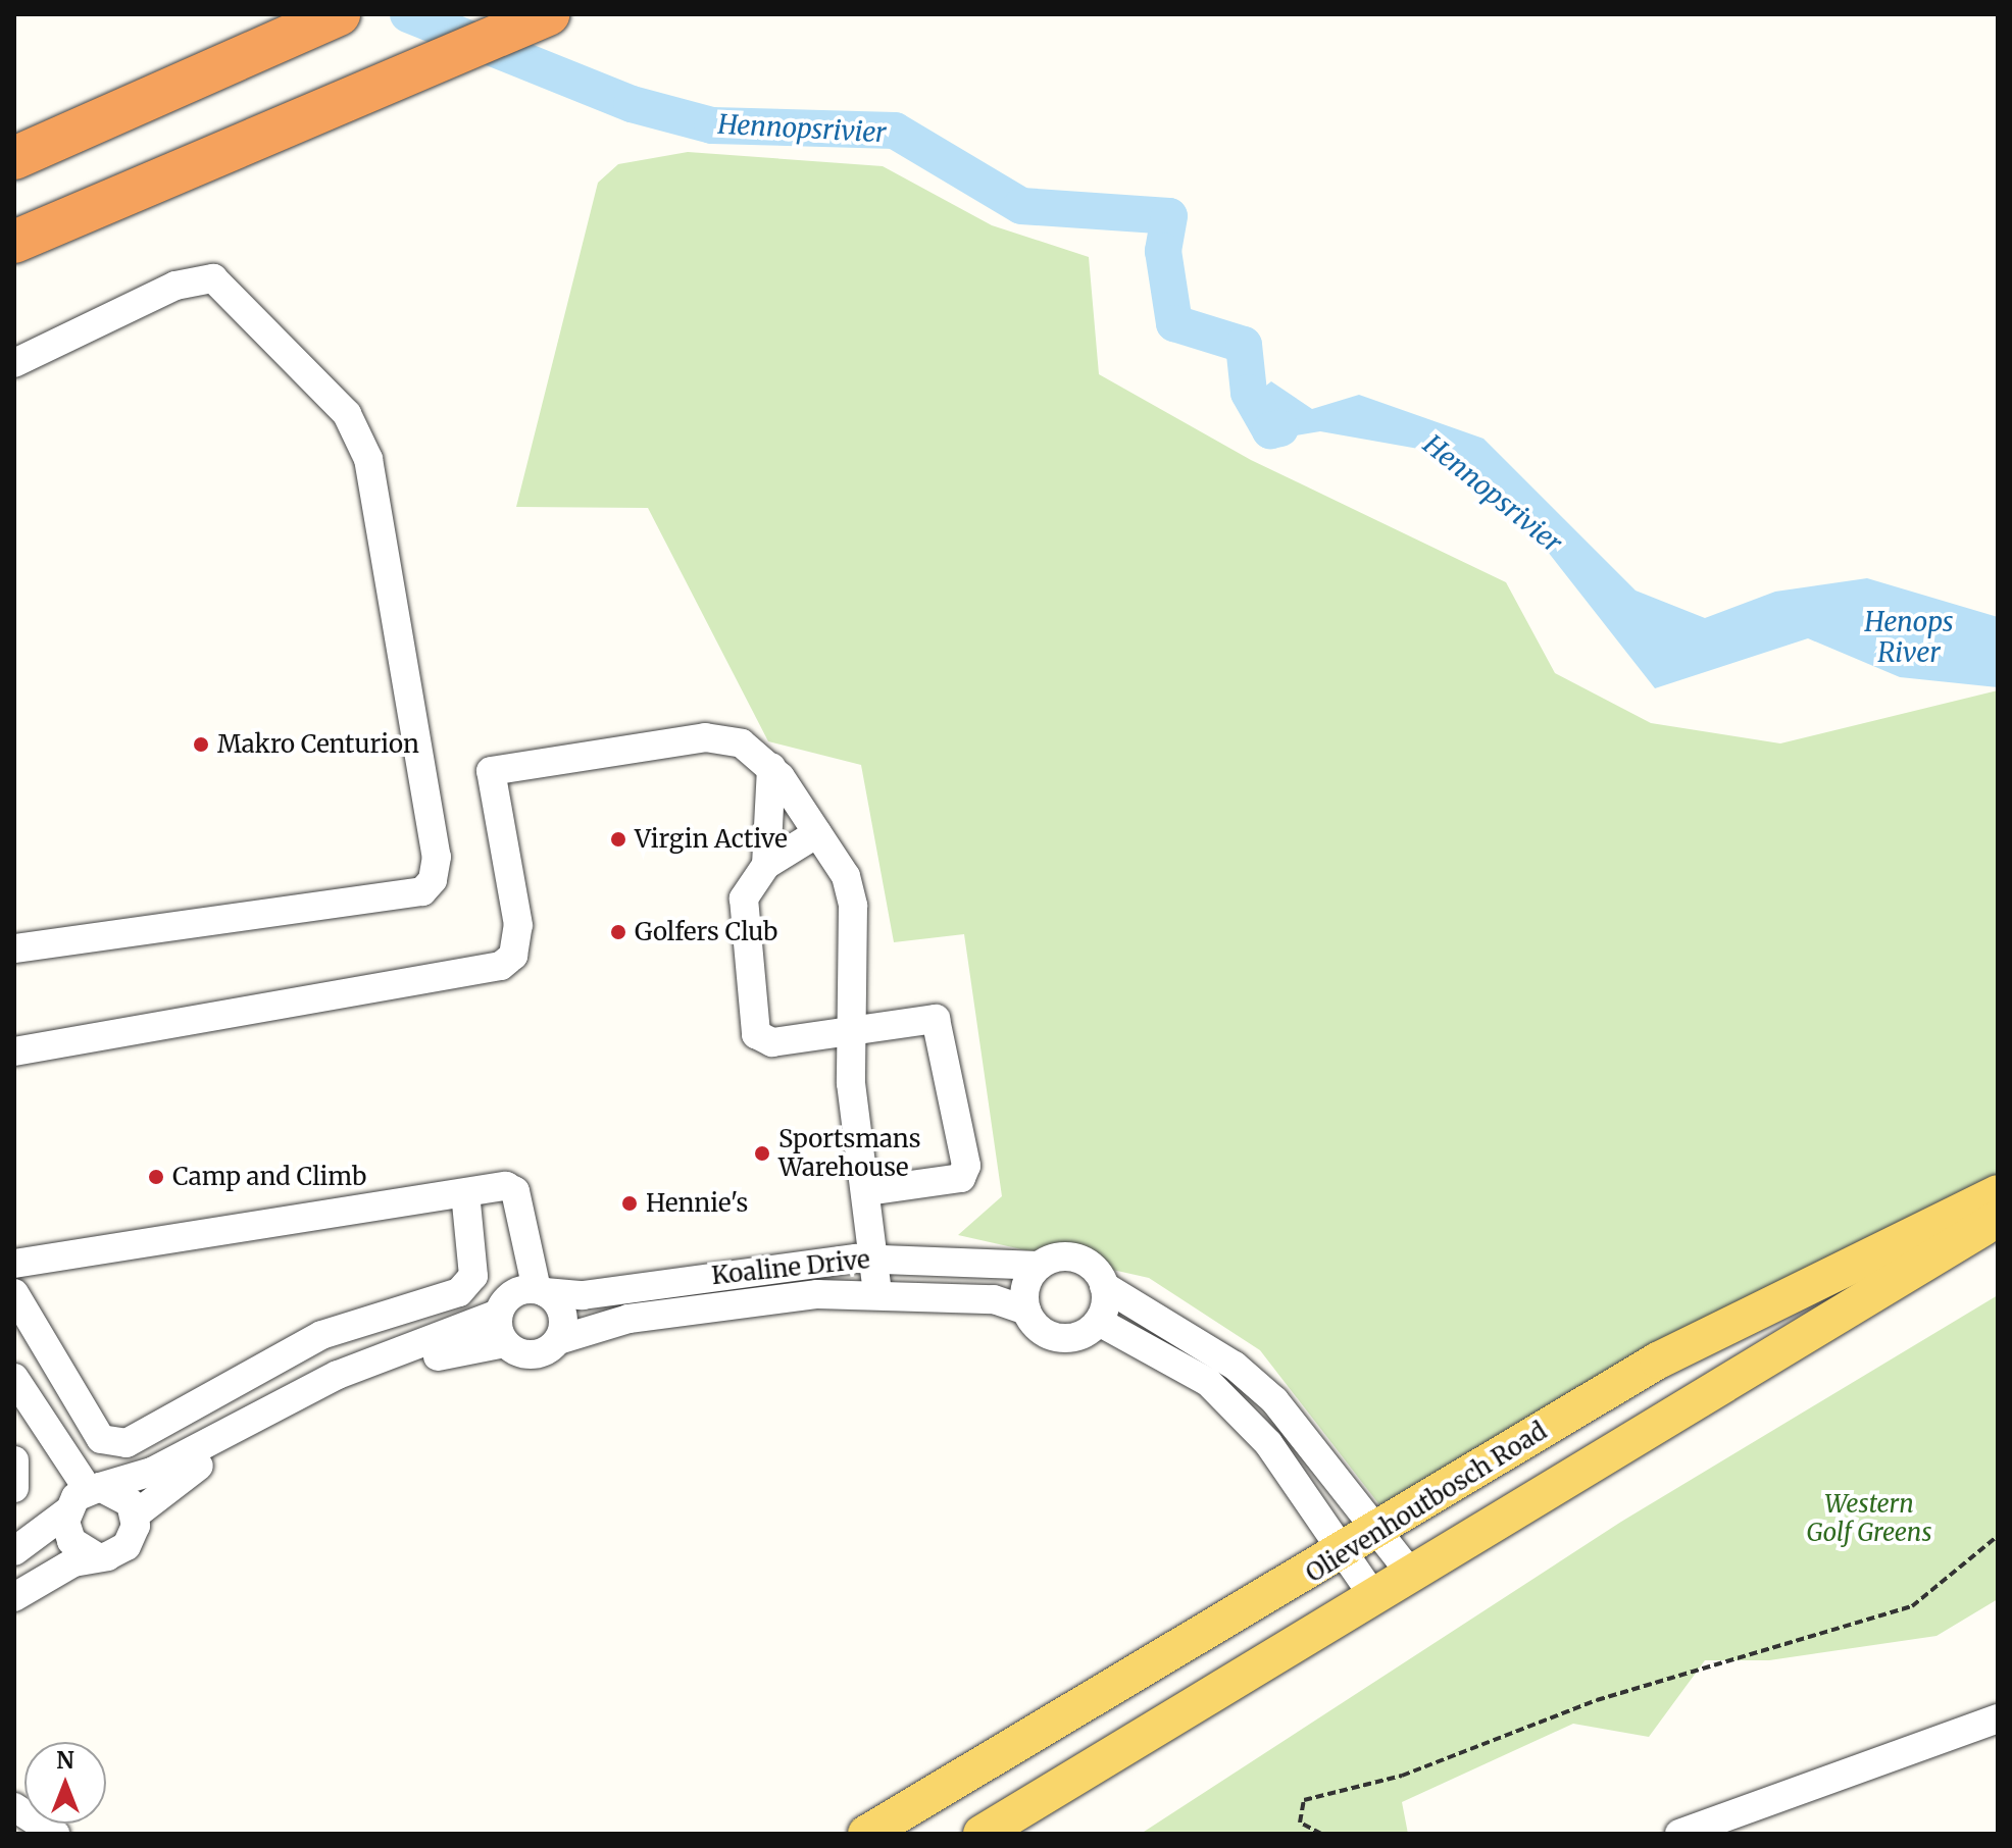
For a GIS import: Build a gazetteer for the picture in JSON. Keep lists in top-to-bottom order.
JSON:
{
  "streets": {
    "main road": ["Olievenhoutbosch Road"],
    "street": ["Koaline Drive"]
  },
  "crossings": [
    ["Koaline Drive", "Olievenhoutbosch Road"]
  ],
  "water": ["Hennopsrivier", "Henops River"],
  "parks": ["Western Golf Greens"],
  "places": [
    "Makro Centurion",
    "Virgin Active",
    "Golfers Club",
    "Sportsmans Warehouse",
    "Camp and Climb",
    "Hennie's"
  ],
  "north": "top"
}
